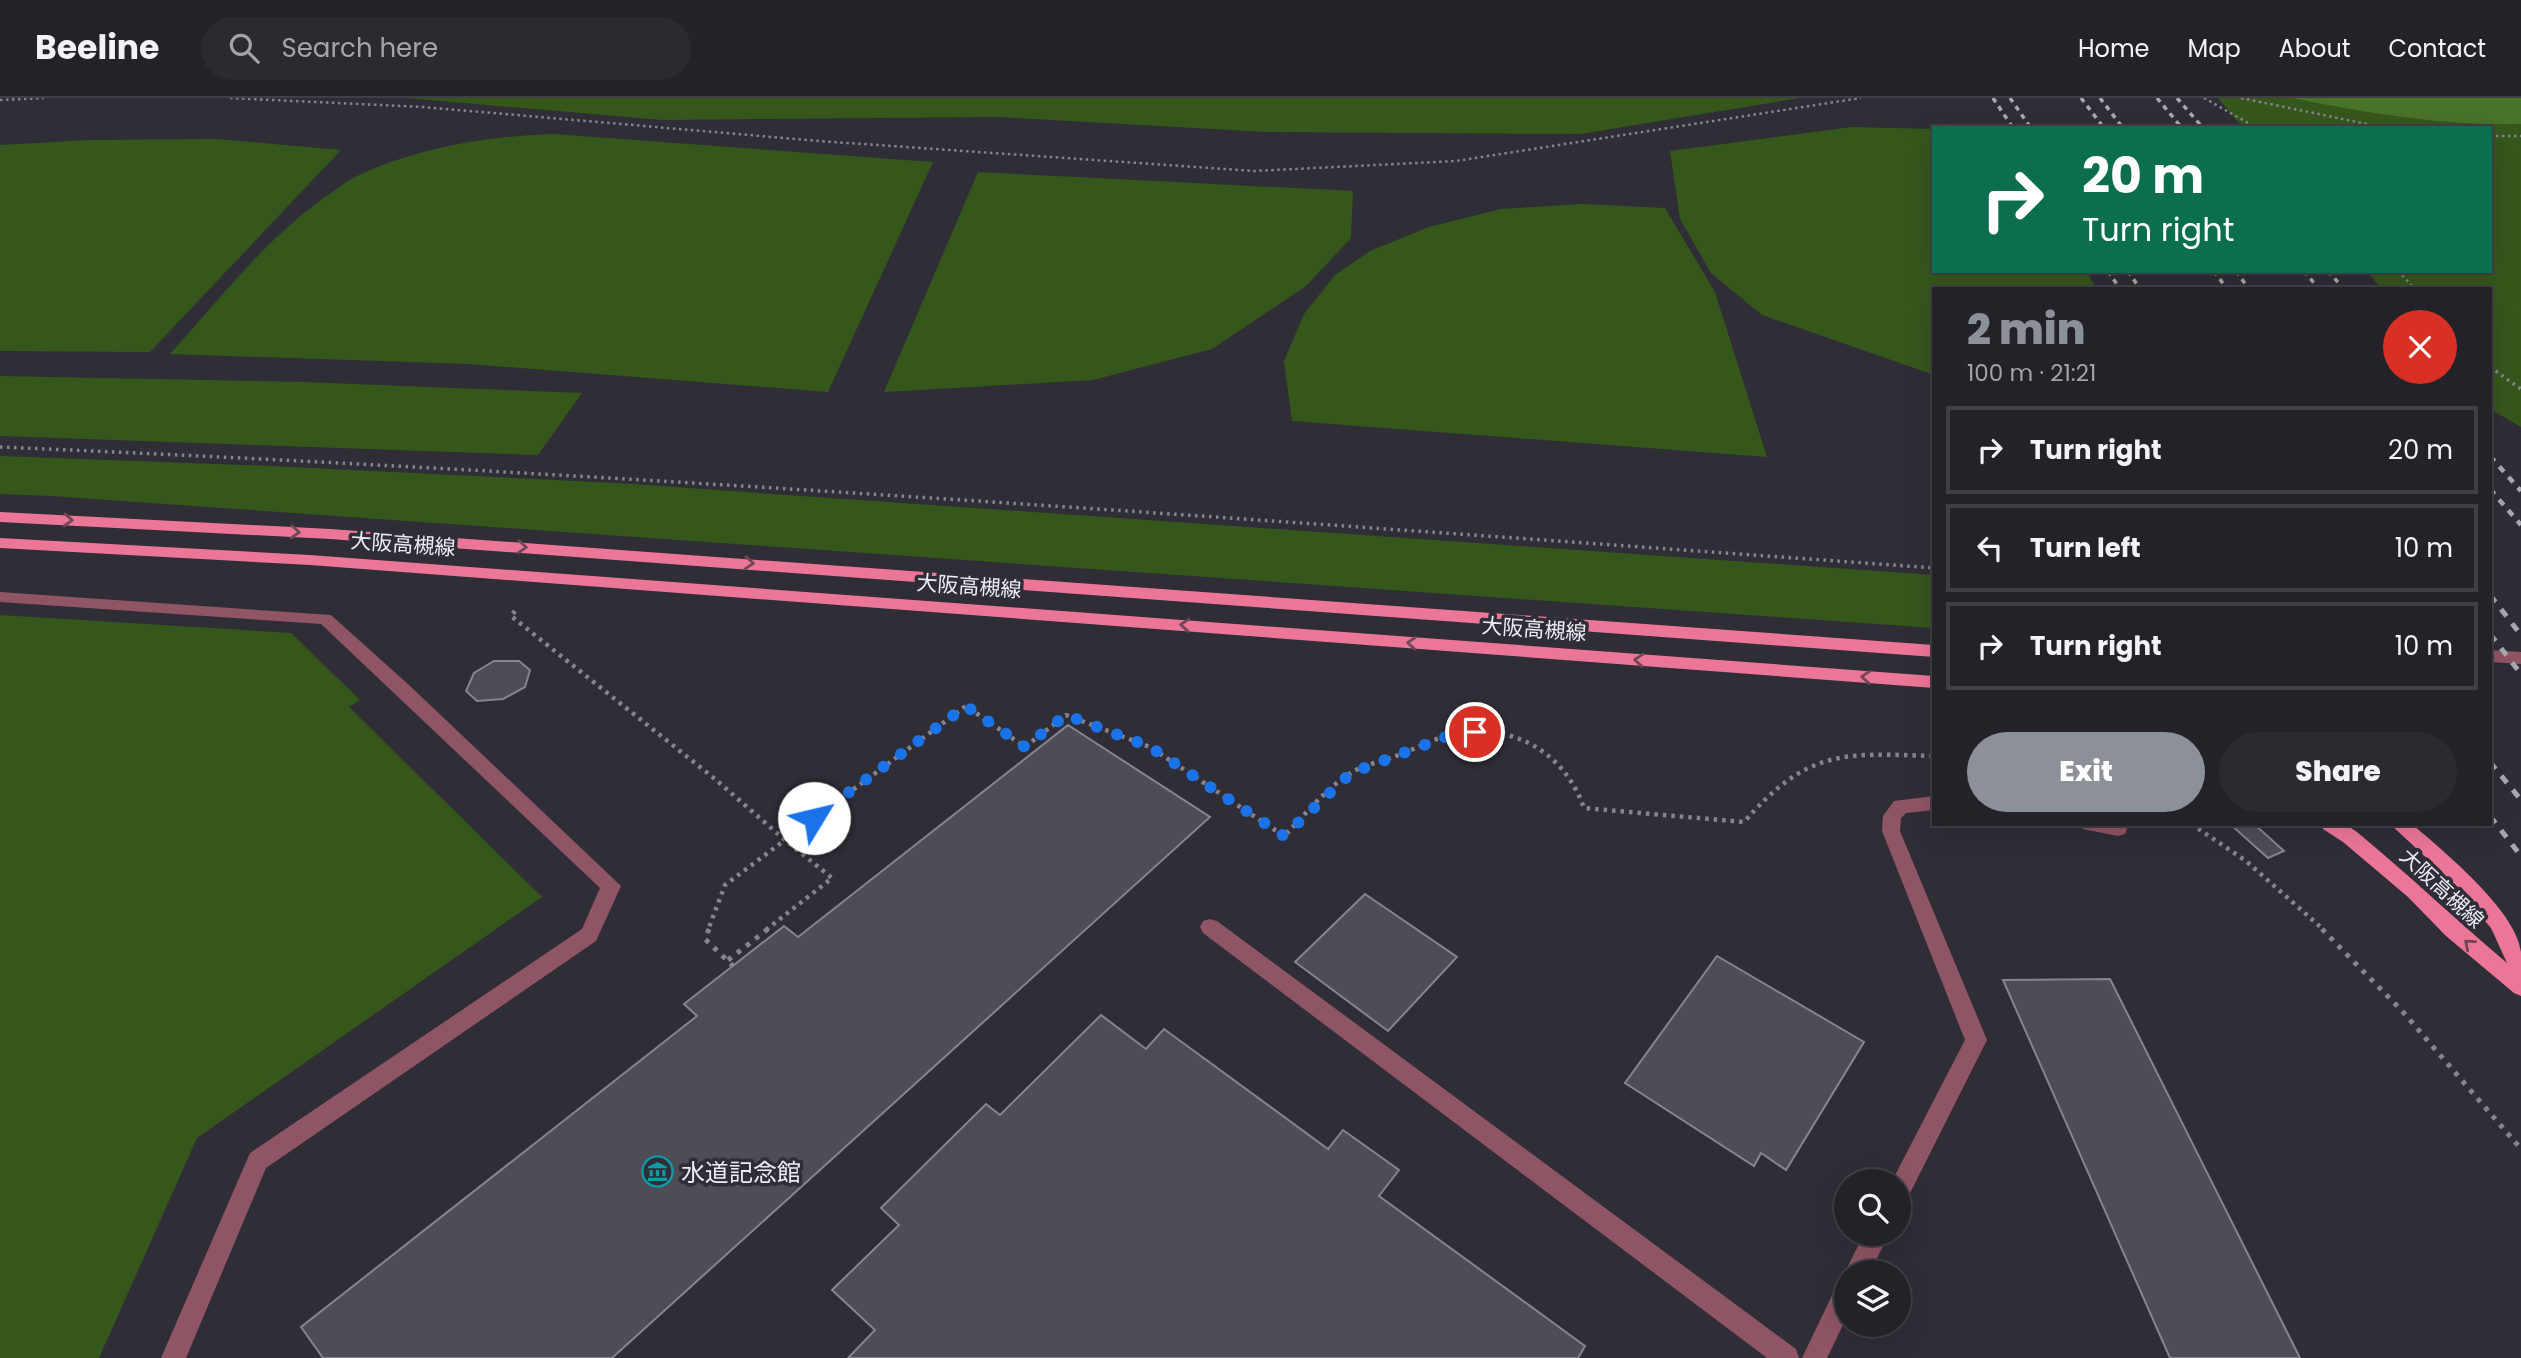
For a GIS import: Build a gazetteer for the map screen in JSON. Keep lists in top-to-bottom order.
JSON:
{
  "streets": {
    "main road": ["大阪高槻線"]
  },
  "places": {
    "museum": ["水道記念館"]
  },
  "page": {
    "header": "Beeline",
    "search": "Search here",
    "nav": [
      "Home",
      "Map",
      "About",
      "Contact"
    ],
    "turn": ["20 m", "Turn right"],
    "heading": ["2 min", "100 m · 21:21"],
    "list": [
      {
        "name": "Turn right",
        "value": "20 m"
      },
      {
        "name": "Turn left",
        "value": "10 m"
      },
      {
        "name": "Turn right",
        "value": "10 m"
      }
    ],
    "buttons": ["Exit", "Share"]
  }
}
